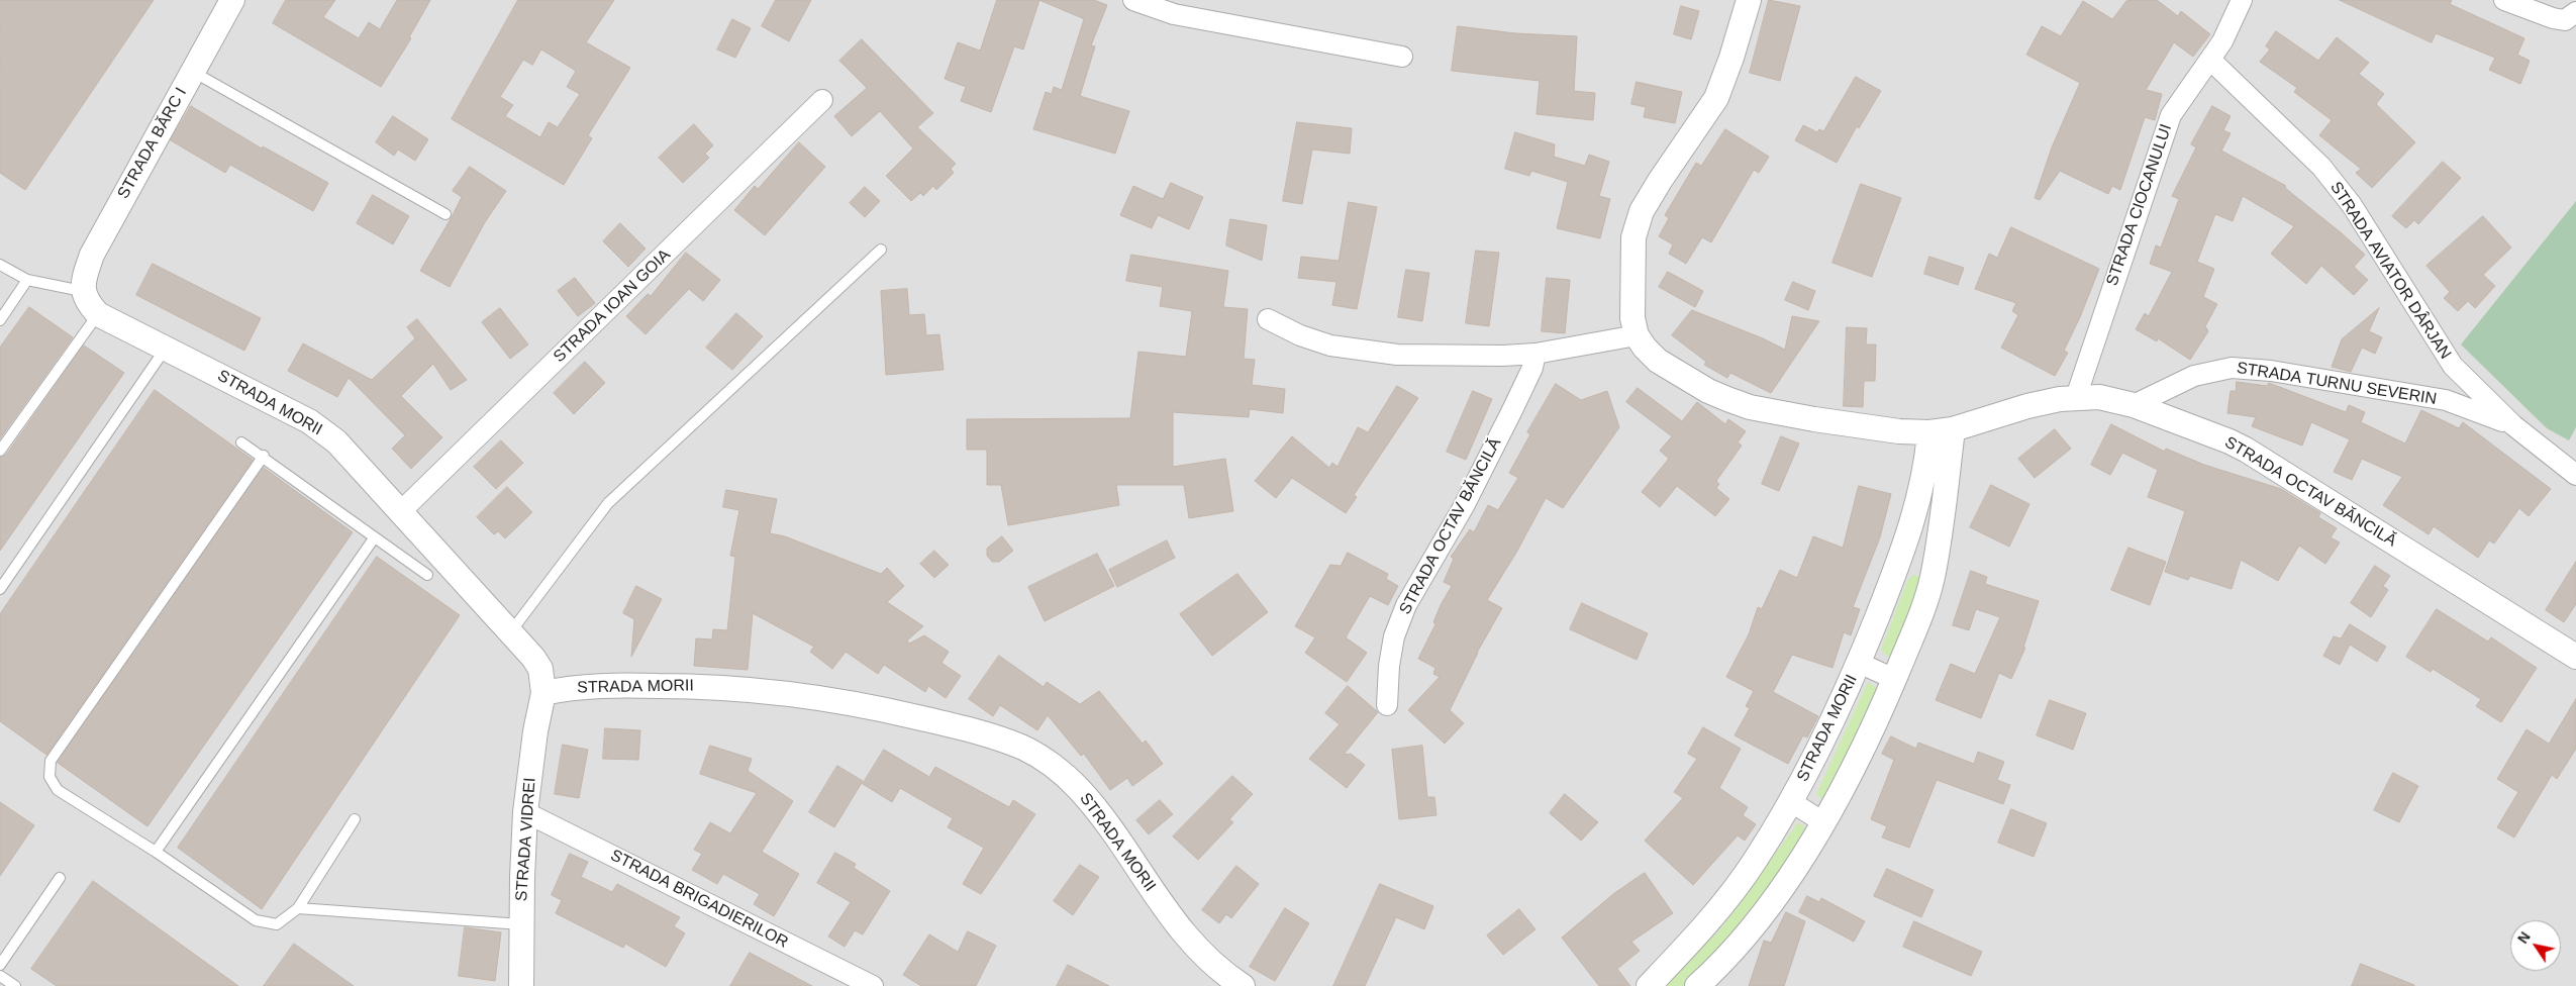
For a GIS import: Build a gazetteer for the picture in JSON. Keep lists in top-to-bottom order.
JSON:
{
  "streets": {
    "street": [
      "STRADA BĂRC I",
      "STRADA CIOCANULUI",
      "STRADA AVIATOR DÂRJAN",
      "STRADA IOAN GOIA",
      "STRADA TURNU SEVERIN",
      "STRADA MORII",
      "STRADA OCTAV BĂNCILĂ",
      "STRADA VIDREI",
      "STRADA BRIGADIERILOR"
    ]
  },
  "crossings": [
    ["STRADA BĂRC I", "STRADA MORII"],
    ["STRADA CIOCANULUI", "STRADA AVIATOR DÂRJAN"],
    ["STRADA CIOCANULUI", "STRADA OCTAV BĂNCILĂ"],
    ["STRADA AVIATOR DÂRJAN", "STRADA TURNU SEVERIN"],
    ["STRADA IOAN GOIA", "STRADA MORII"],
    ["STRADA TURNU SEVERIN", "STRADA OCTAV BĂNCILĂ"],
    ["STRADA MORII", "STRADA OCTAV BĂNCILĂ"],
    ["STRADA MORII", "STRADA VIDREI"],
    ["STRADA VIDREI", "STRADA BRIGADIERILOR"]
  ],
  "north": "top left"
}
